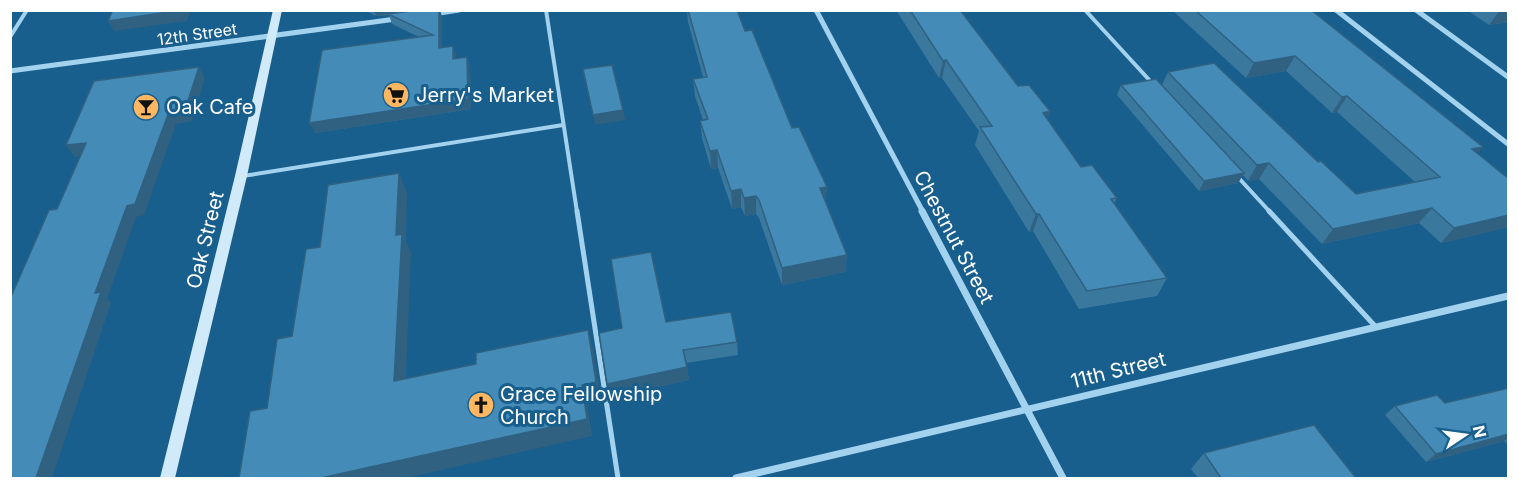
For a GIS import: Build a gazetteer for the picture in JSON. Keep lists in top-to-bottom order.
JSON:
{
  "streets": {
    "street": [
      "12th Street",
      "Chestnut Street",
      "Oak Street",
      "11th Street"
    ]
  },
  "crossings": [
    ["12th Street", "Oak Street"],
    ["Chestnut Street", "11th Street"]
  ],
  "places": {
    "supermarket": ["Jerry's Market"],
    "bar": ["Oak Cafe"],
    "church": ["Grace Fellowship Church"]
  },
  "north": "right"
}
